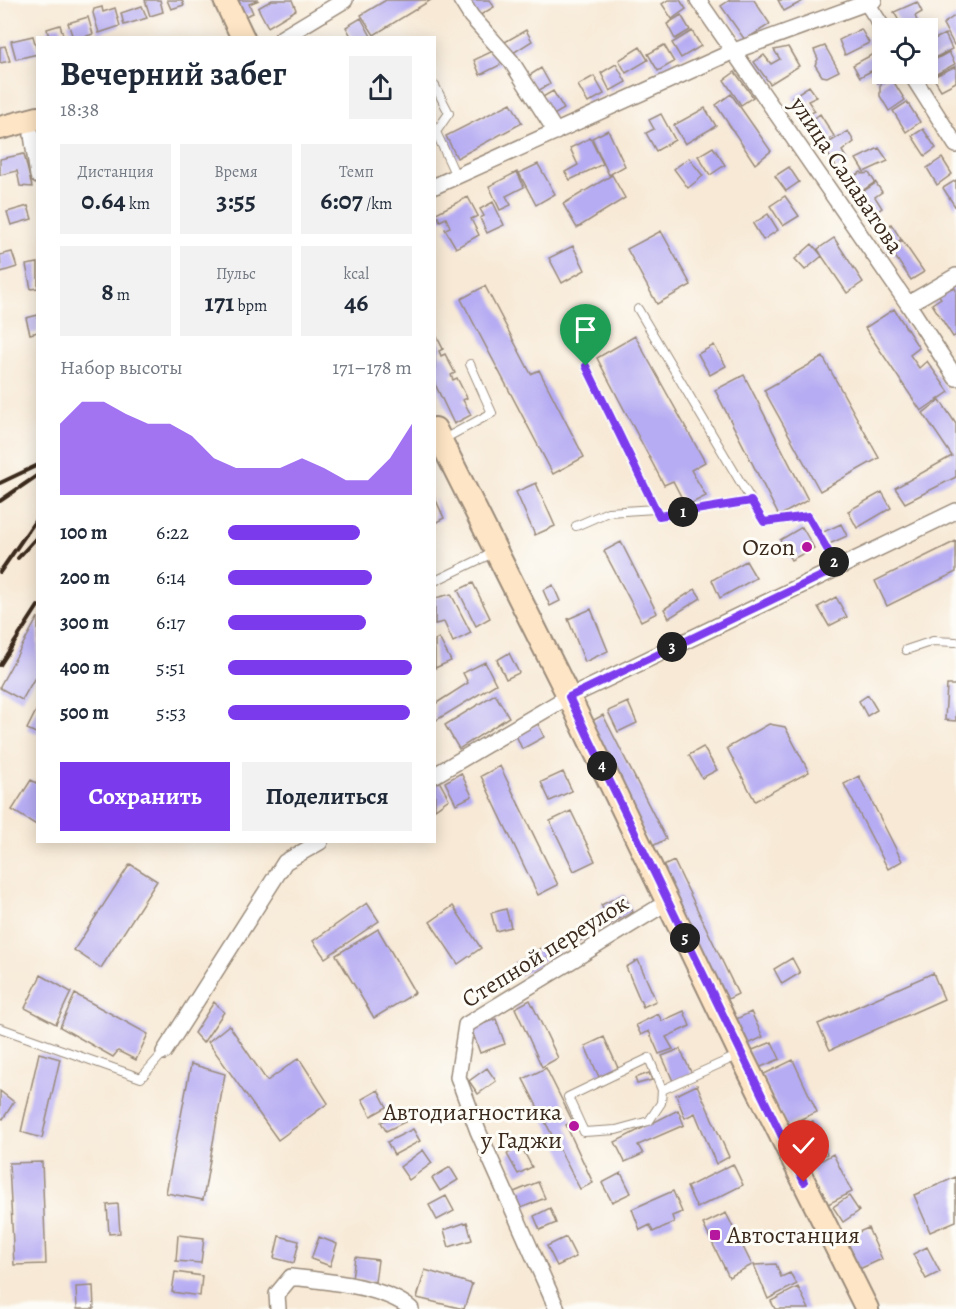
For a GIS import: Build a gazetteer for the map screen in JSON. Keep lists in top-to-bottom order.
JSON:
{
  "streets": {
    "street": ["улица Салаватова", "Степной переулок"]
  },
  "places": {
    "other": ["Ozon", "Автодиагностика у Гаджи"],
    "transit": ["Автостанция"]
  },
  "page": {
    "heading": ["Вечерний забег", "18:38"],
    "stats": [
      ["Дистанция", "0.64 km"],
      ["Время", "3:55"],
      ["Темп", "6:07 /km"],
      ["8 m"],
      ["Пульс", "171 bpm"],
      ["kcal", "46"]
    ],
    "chart": ["Набор высоты", "171–178 m"],
    "pins": [
      "1",
      "2",
      "3",
      "4",
      "5"
    ],
    "list": [
      {
        "name": "100 m",
        "note": "6:22"
      },
      {
        "name": "200 m",
        "note": "6:14"
      },
      {
        "name": "300 m",
        "note": "6:17"
      },
      {
        "name": "400 m",
        "note": "5:51"
      },
      {
        "name": "500 m",
        "note": "5:53"
      }
    ],
    "buttons": ["Сохранить", "Поделиться"]
  }
}
